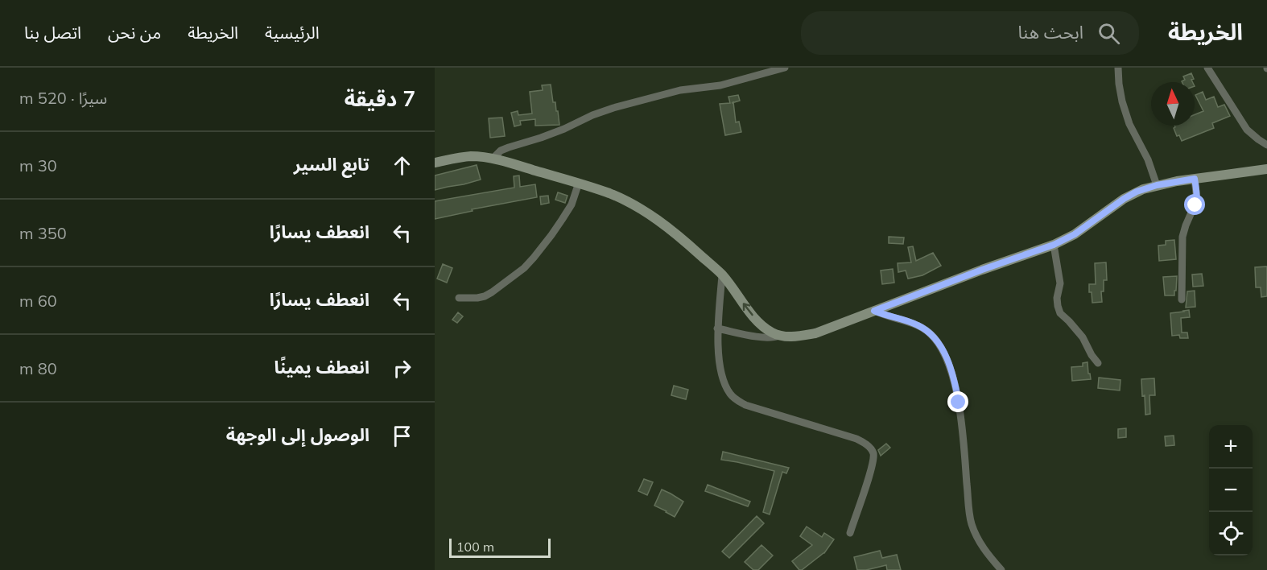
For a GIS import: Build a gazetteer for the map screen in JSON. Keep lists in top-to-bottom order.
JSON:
{
  "scale_bar": "100 m",
  "north": "top",
  "page": {
    "header": "الخريطة",
    "search": "ابحث هنا",
    "nav": [
      "الرئيسية",
      "الخريطة",
      "من نحن",
      "اتصل بنا"
    ],
    "heading": ["7 دقيقة", "سيرًا · 520 m"],
    "list": [
      ["تابع السير", "30 m"],
      ["انعطف يسارًا", "350 m"],
      ["انعطف يسارًا", "60 m"],
      ["انعطف يمينًا", "80 m"],
      "الوصول إلى الوجهة"
    ],
    "map_buttons": ["+", "−"],
    "scale": "100 m"
  }
}
